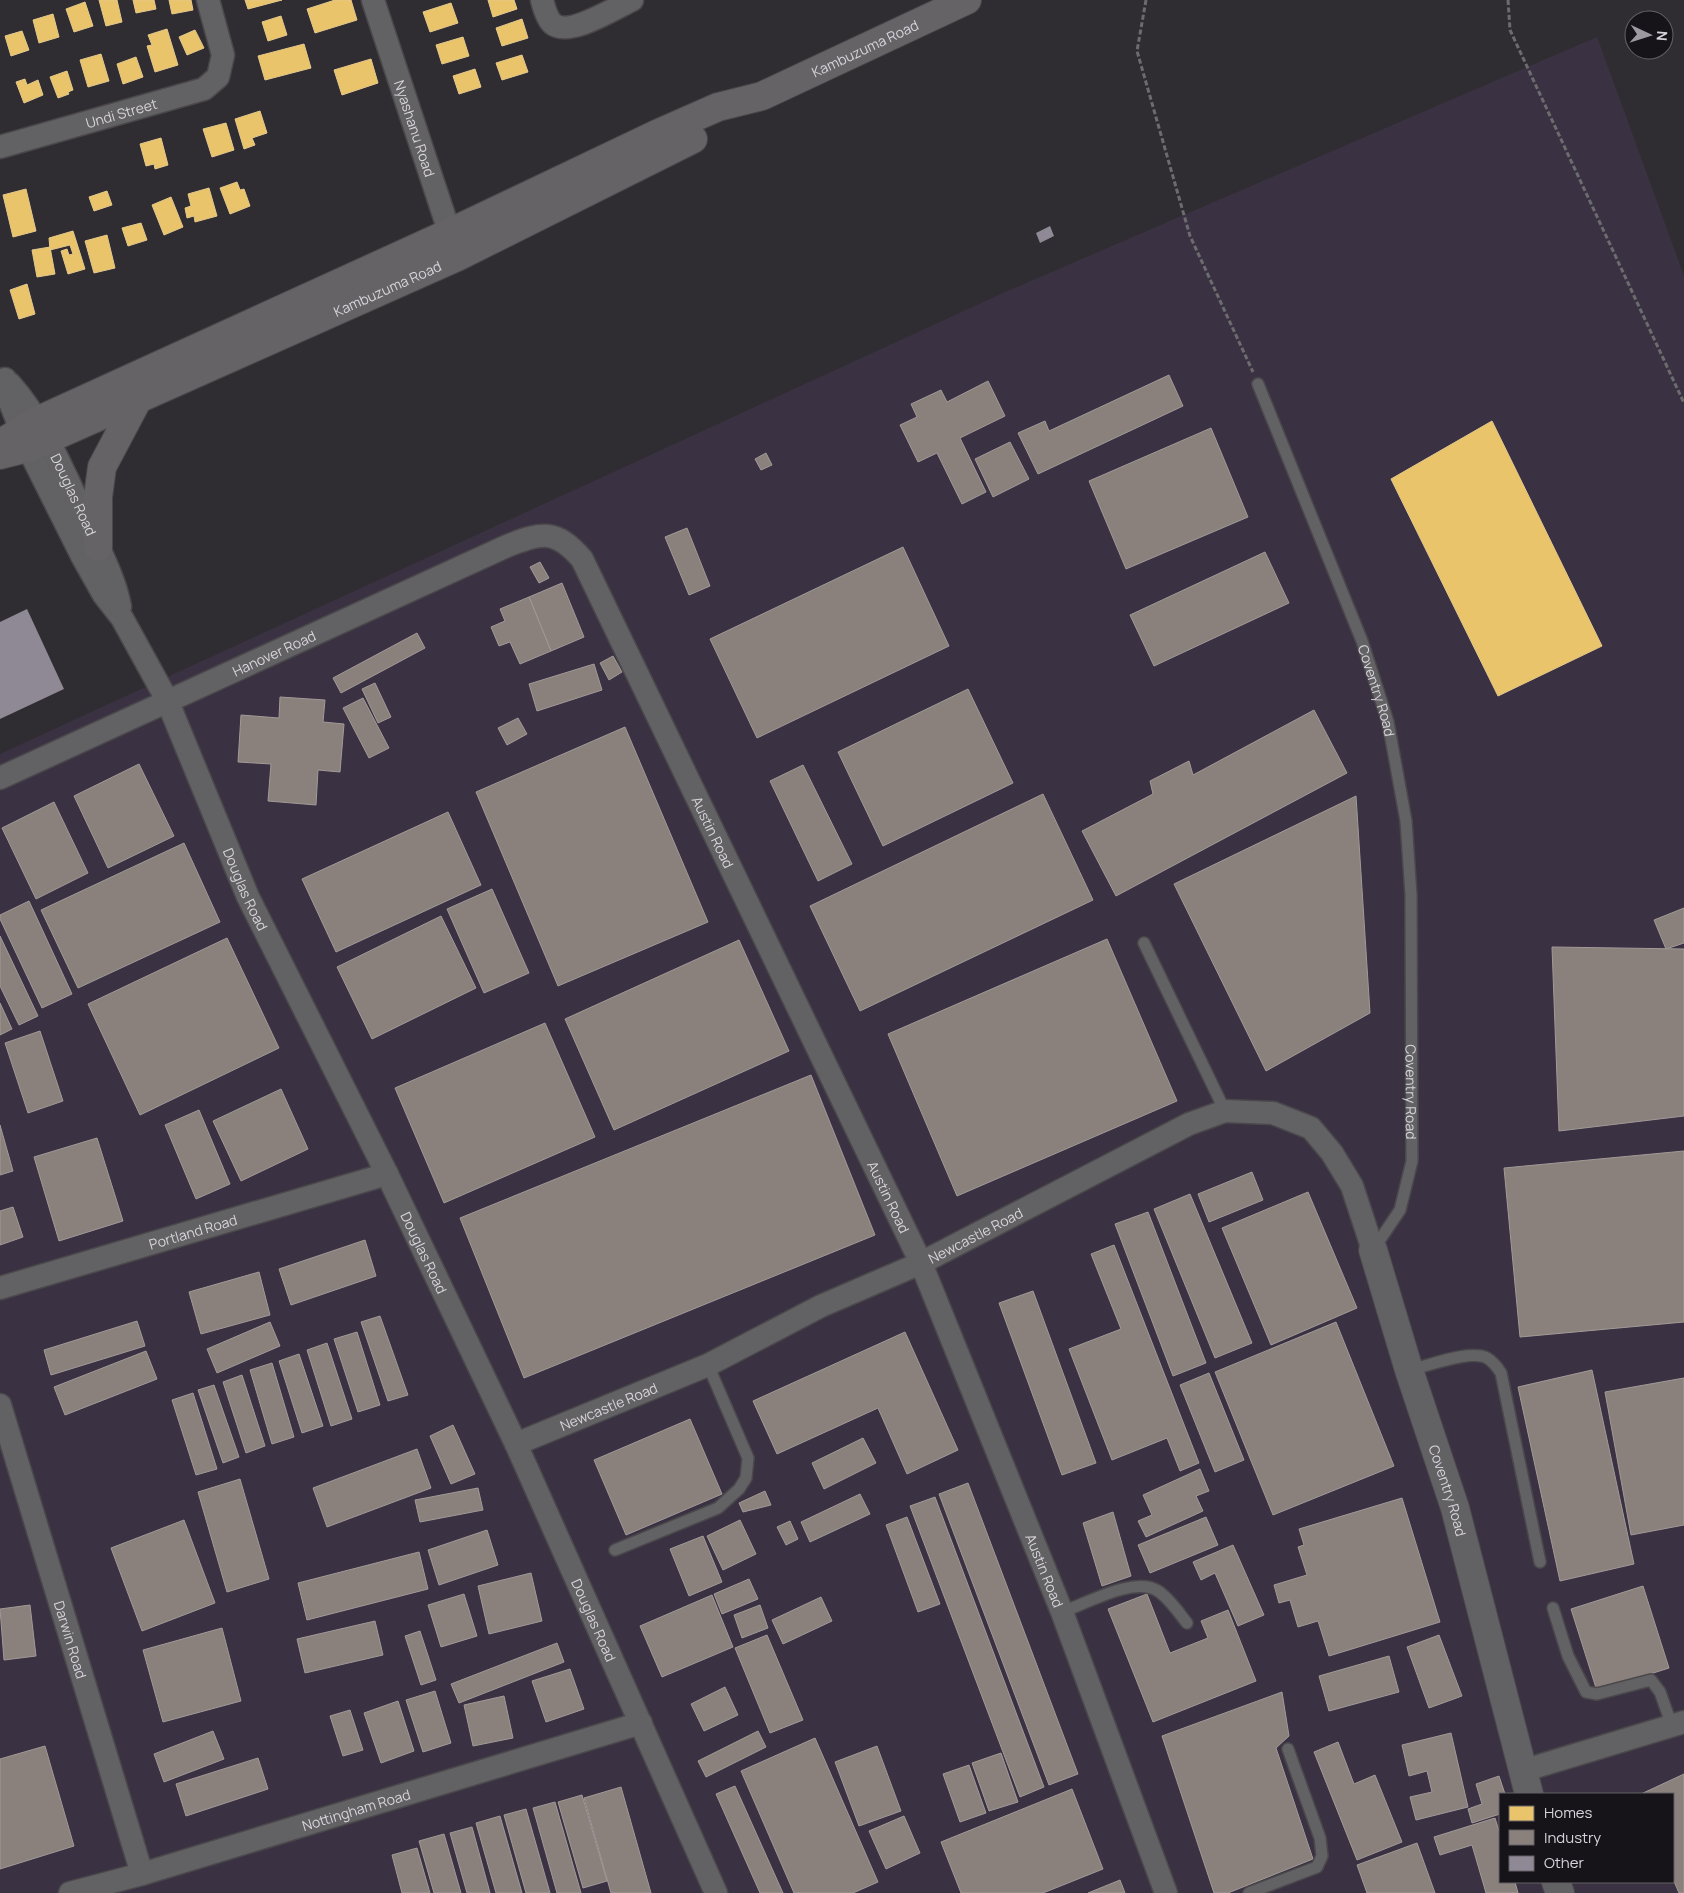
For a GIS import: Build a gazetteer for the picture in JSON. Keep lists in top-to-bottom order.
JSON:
{
  "streets": {
    "main road": ["Kambuzuma Road"],
    "street": [
      "Undi Street",
      "Nyashanu Road",
      "Douglas Road",
      "Hanover Road",
      "Coventry Road",
      "Austin Road",
      "Portland Road",
      "Newcastle Road",
      "Darwin Road",
      "Nottingham Road"
    ]
  },
  "crossings": [
    ["Kambuzuma Road", "Nyashanu Road"],
    ["Kambuzuma Road", "Douglas Road"],
    ["Douglas Road", "Hanover Road"],
    ["Douglas Road", "Portland Road"],
    ["Douglas Road", "Newcastle Road"],
    ["Douglas Road", "Nottingham Road"],
    ["Hanover Road", "Austin Road"],
    ["Coventry Road", "Newcastle Road"],
    ["Austin Road", "Newcastle Road"],
    ["Darwin Road", "Nottingham Road"]
  ],
  "legend": ["Homes", "Industry", "Other"],
  "north": "right"
}
